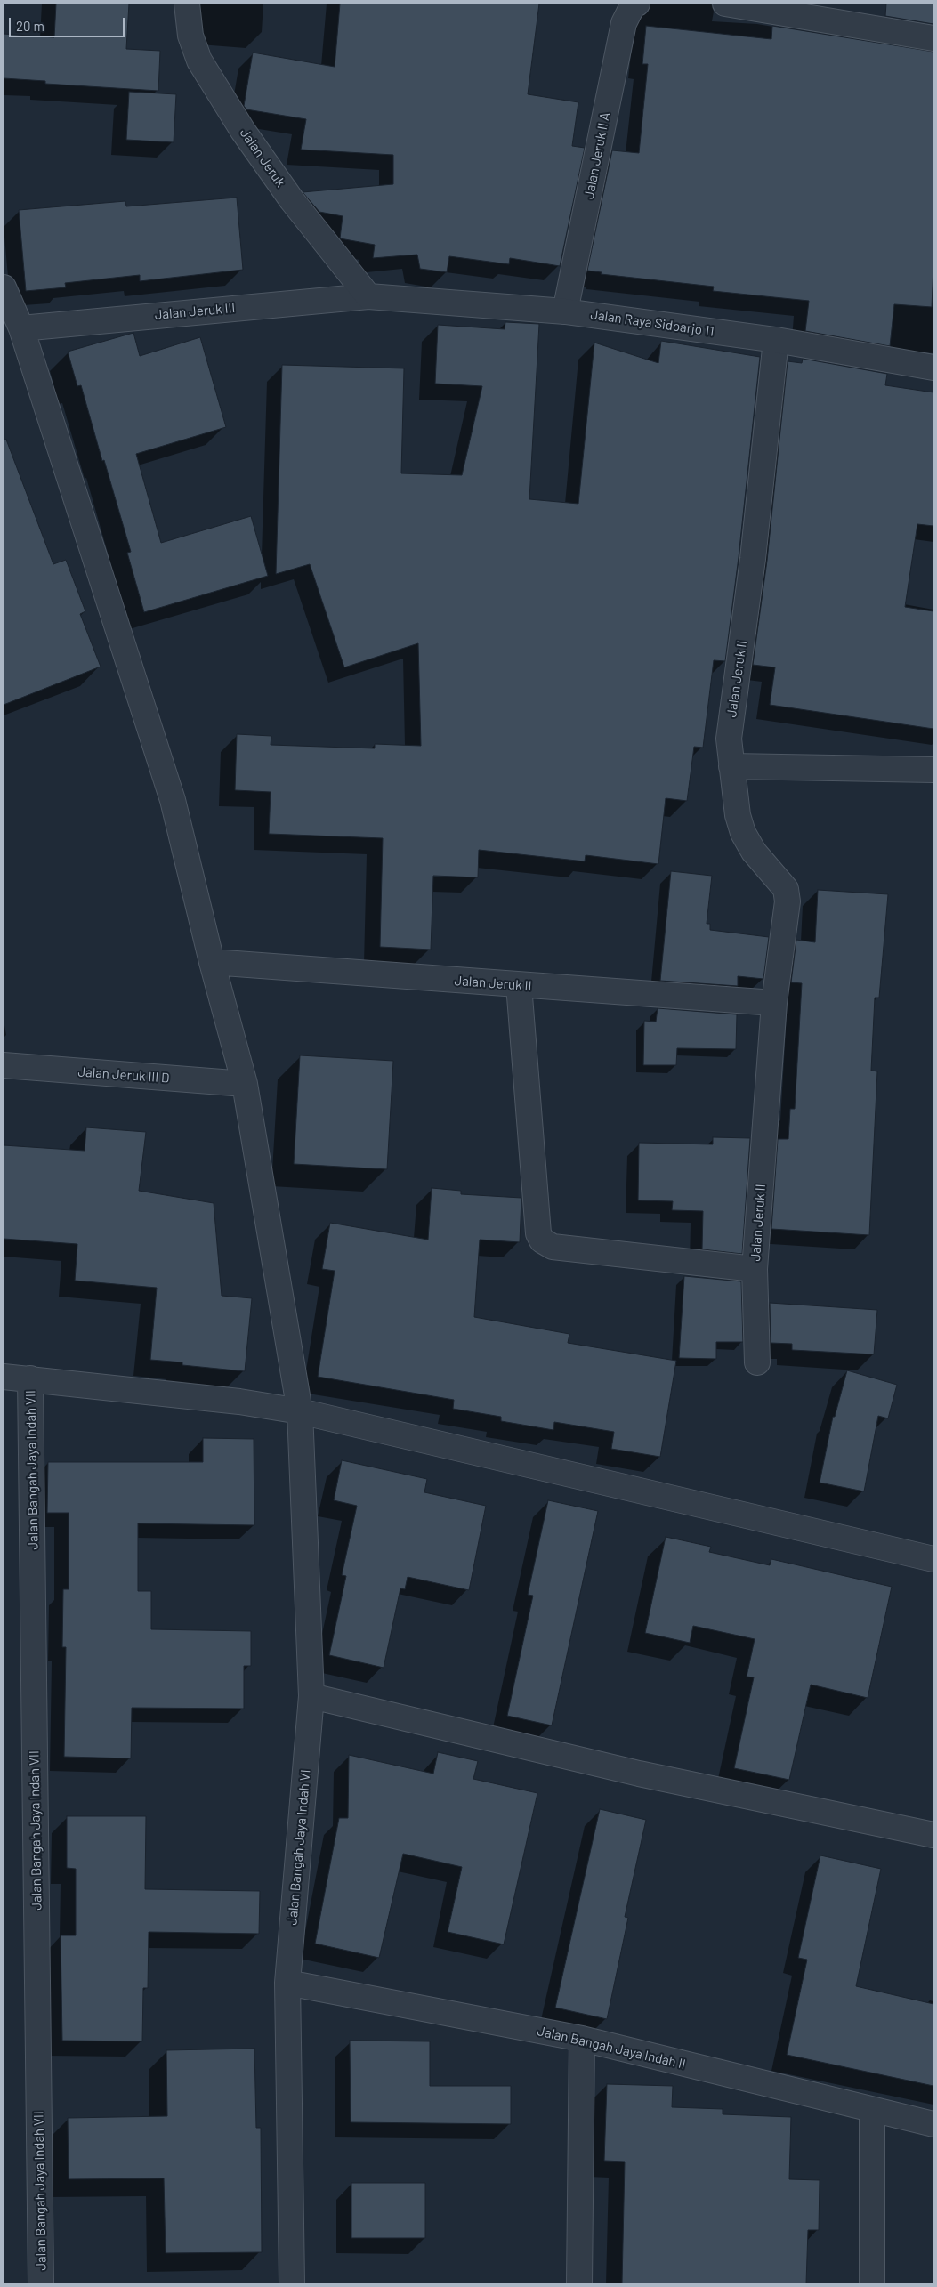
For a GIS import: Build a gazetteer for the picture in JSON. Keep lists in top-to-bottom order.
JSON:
{
  "streets": {
    "street": [
      "Jalan Jeruk II A",
      "Jalan Jeruk",
      "Jalan Jeruk III",
      "Jalan Raya Sidoarjo 11",
      "Jalan Jeruk II",
      "Jalan Jeruk III D",
      "Jalan Bangah Jaya Indah VII",
      "Jalan Bangah Jaya Indah VI",
      "Jalan Bangah Jaya Indah II"
    ]
  },
  "crossings": [
    ["Jalan Jeruk II A", "Jalan Raya Sidoarjo 11"],
    ["Jalan Jeruk", "Jalan Jeruk III"],
    ["Jalan Jeruk", "Jalan Raya Sidoarjo 11"],
    ["Jalan Jeruk III", "Jalan Raya Sidoarjo 11"],
    ["Jalan Jeruk III", "Jalan Bangah Jaya Indah VI"],
    ["Jalan Raya Sidoarjo 11", "Jalan Jeruk II"],
    ["Jalan Jeruk II", "Jalan Bangah Jaya Indah VI"],
    ["Jalan Jeruk III D", "Jalan Bangah Jaya Indah VI"],
    ["Jalan Bangah Jaya Indah VI", "Jalan Bangah Jaya Indah II"]
  ],
  "scale_bar": "20 m"
}
